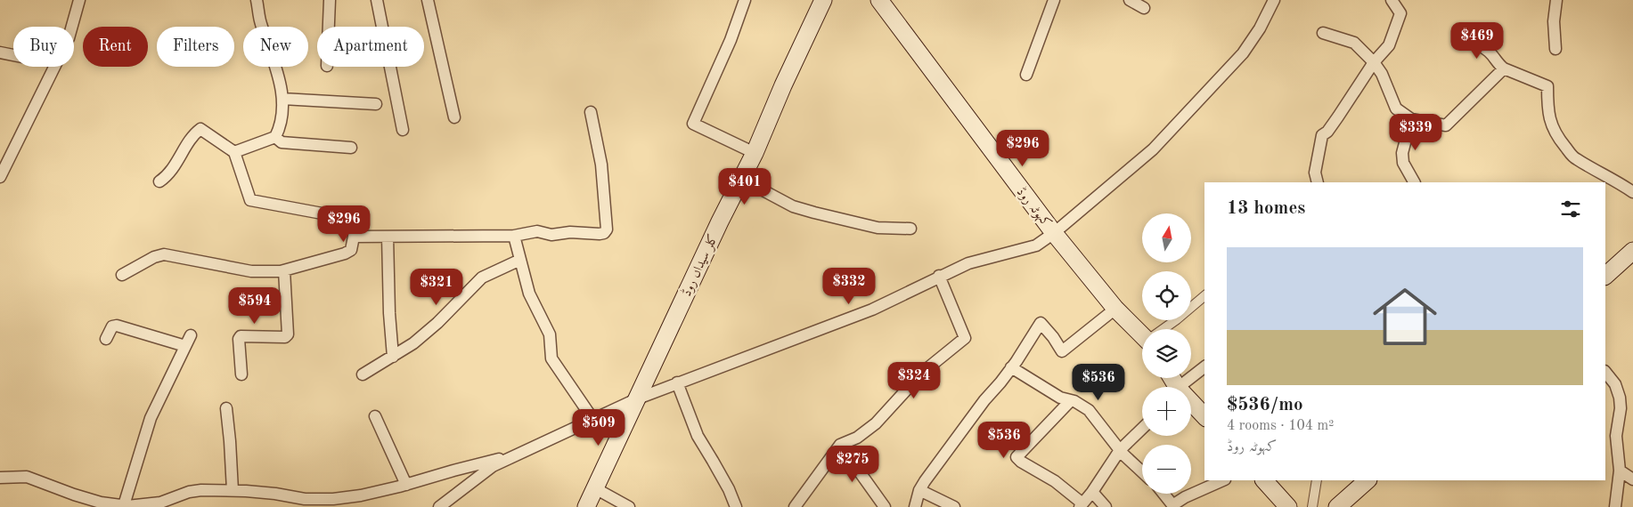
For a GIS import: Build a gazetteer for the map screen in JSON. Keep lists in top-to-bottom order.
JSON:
{
  "streets": {
    "main road": ["کہوٹہ روڈ", "کلر سیداں روڈ"]
  },
  "north": "top",
  "page": {
    "price": [
      "$469",
      "$339",
      "$296",
      "$401",
      "$296",
      "$332",
      "$321",
      "$594",
      "$324",
      "$536",
      "$509",
      "$536",
      "$275"
    ],
    "chip": [
      "Buy",
      "Rent",
      "Filters",
      "New",
      "Apartment"
    ],
    "heading": "13 homes",
    "map_buttons": ["+", "−"],
    "list": [
      {
        "name": "$536/mo",
        "note": "4 rooms · 104 m² · کہوٹہ روڈ"
      }
    ]
  }
}
